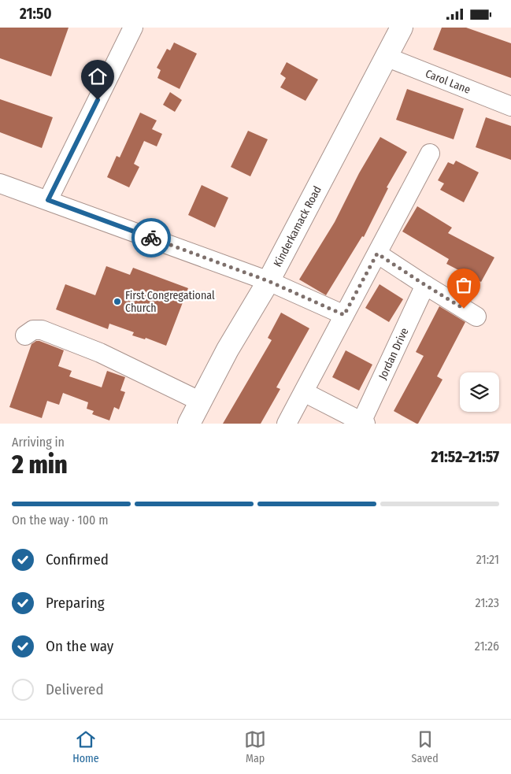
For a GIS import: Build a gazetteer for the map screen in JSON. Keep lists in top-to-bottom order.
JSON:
{
  "streets": {
    "main road": ["Kinderkamack Road"],
    "street": ["Carol Lane", "Jordan Drive"]
  },
  "crossings": [
    ["Carol Lane", "Kinderkamack Road"]
  ],
  "places": ["First Congregational Church"],
  "page": {
    "status": "21:50",
    "heading": ["2 min", "Arriving in", "21:52–21:57"],
    "bar": "On the way · 100 m",
    "list": [
      ["Confirmed", "21:21"],
      ["Preparing", "21:23"],
      ["On the way", "21:26"],
      "Delivered"
    ],
    "tabs": ["Home", "Map", "Saved"]
  }
}
